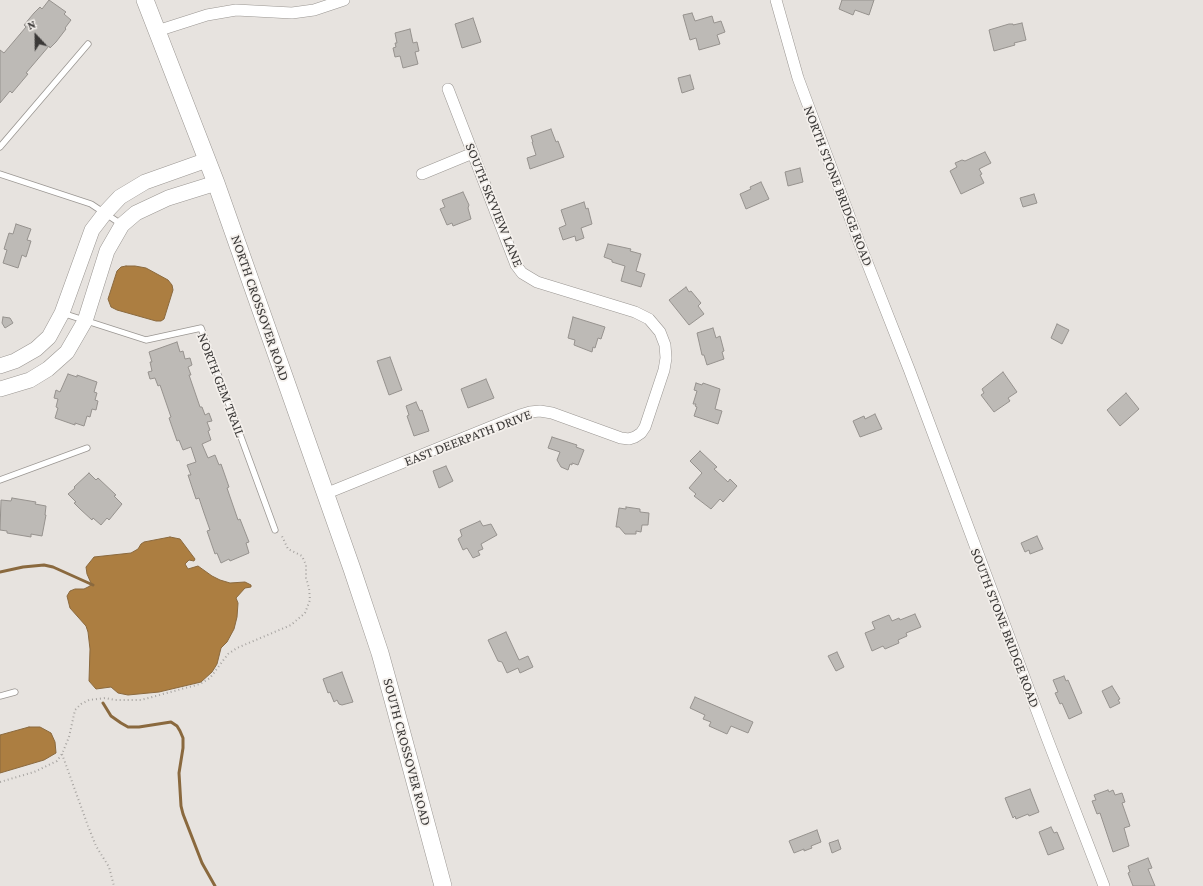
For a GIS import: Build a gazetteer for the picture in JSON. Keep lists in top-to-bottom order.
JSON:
{
  "streets": {
    "main road": ["NORTH CROSSOVER ROAD", "SOUTH CROSSOVER ROAD"],
    "street": [
      "NORTH STONE BRIDGE ROAD",
      "SOUTH SKYVIEW LANE",
      "EAST DEERPATH DRIVE",
      "SOUTH STONE BRIDGE ROAD"
    ],
    "lane": ["NORTH GEM TRAIL"]
  },
  "crossings": [
    ["NORTH STONE BRIDGE ROAD", "SOUTH STONE BRIDGE ROAD"],
    ["SOUTH SKYVIEW LANE", "EAST DEERPATH DRIVE"],
    ["NORTH CROSSOVER ROAD", "EAST DEERPATH DRIVE"],
    ["NORTH CROSSOVER ROAD", "SOUTH CROSSOVER ROAD"]
  ],
  "north": "top"
}
